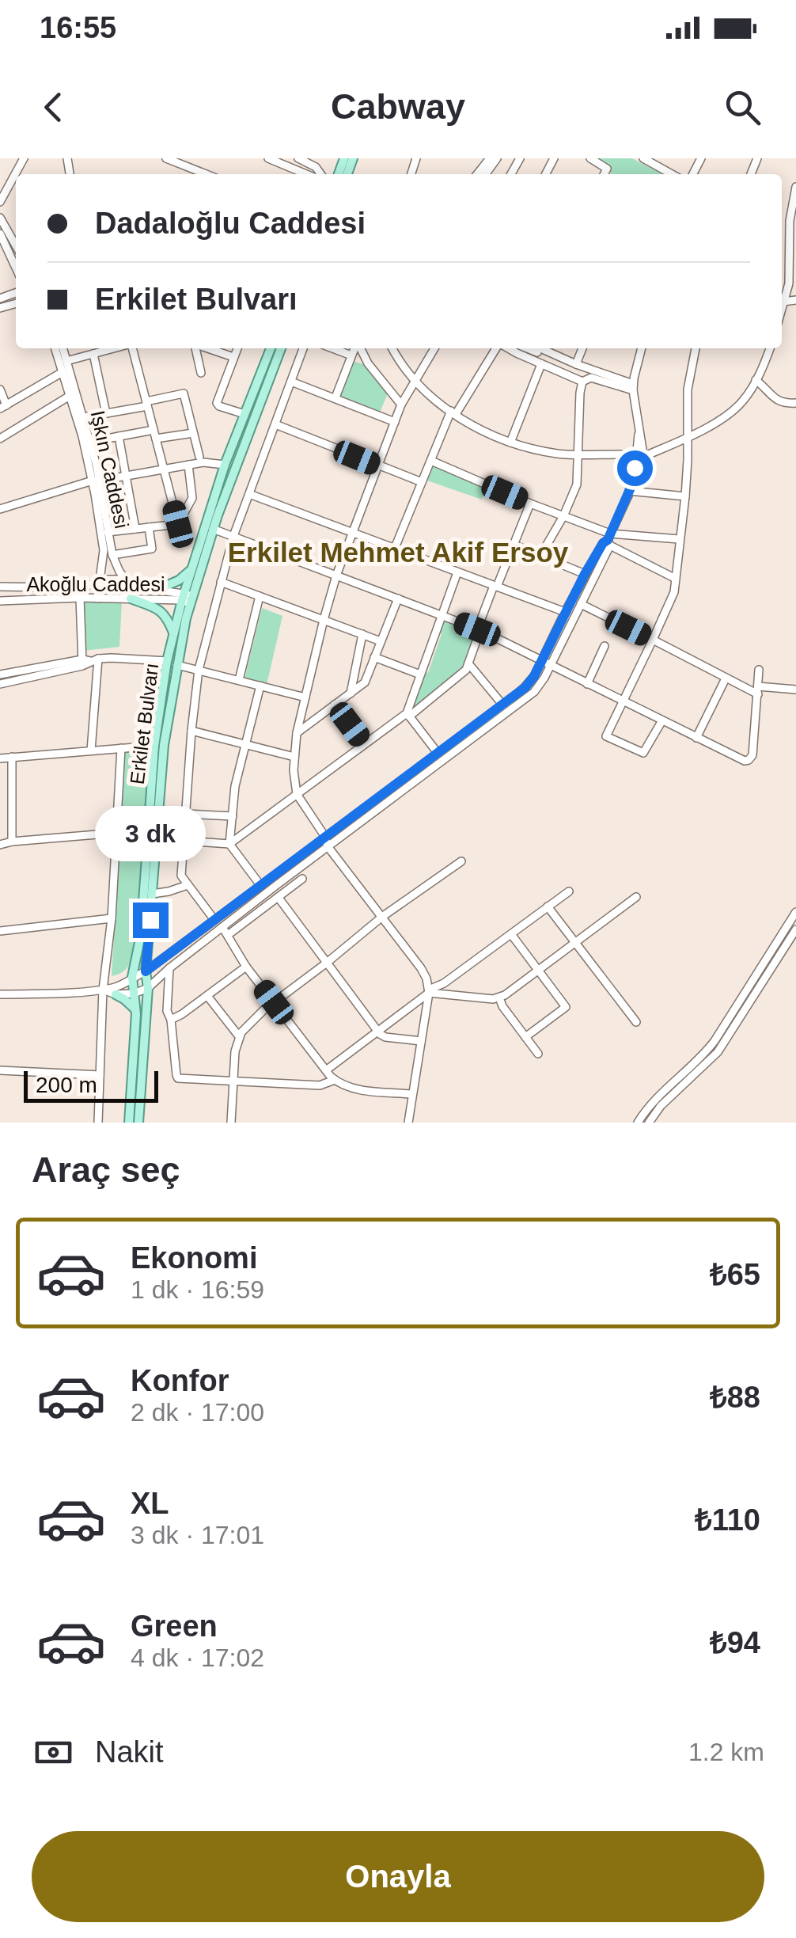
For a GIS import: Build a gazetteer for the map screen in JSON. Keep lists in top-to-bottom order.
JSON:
{
  "streets": {
    "main road": ["Erkilet Bulvarı"],
    "street": ["Işkın Caddesi", "Akoğlu Caddesi"]
  },
  "crossings": [
    ["Işkın Caddesi", "Akoğlu Caddesi"],
    ["Akoğlu Caddesi", "Erkilet Bulvarı"]
  ],
  "districts": ["Erkilet Mehmet Akif Ersoy"],
  "scale_bar": "200 m",
  "page": {
    "status": "16:55",
    "header": "Cabway",
    "banner": ["Dadaloğlu Caddesi", "Erkilet Bulvarı"],
    "bubble": "3 dk",
    "scale": "200 m",
    "heading": "Araç seç",
    "list": [
      {
        "name": "Ekonomi",
        "note": "1 dk · 16:59",
        "value": "₺65"
      },
      {
        "name": "Konfor",
        "note": "2 dk · 17:00",
        "value": "₺88"
      },
      {
        "name": "XL",
        "note": "3 dk · 17:01",
        "value": "₺110"
      },
      {
        "name": "Green",
        "note": "4 dk · 17:02",
        "value": "₺94"
      }
    ],
    "pay": ["Nakit", "1.2 km"],
    "buttons": "Onayla"
  }
}
